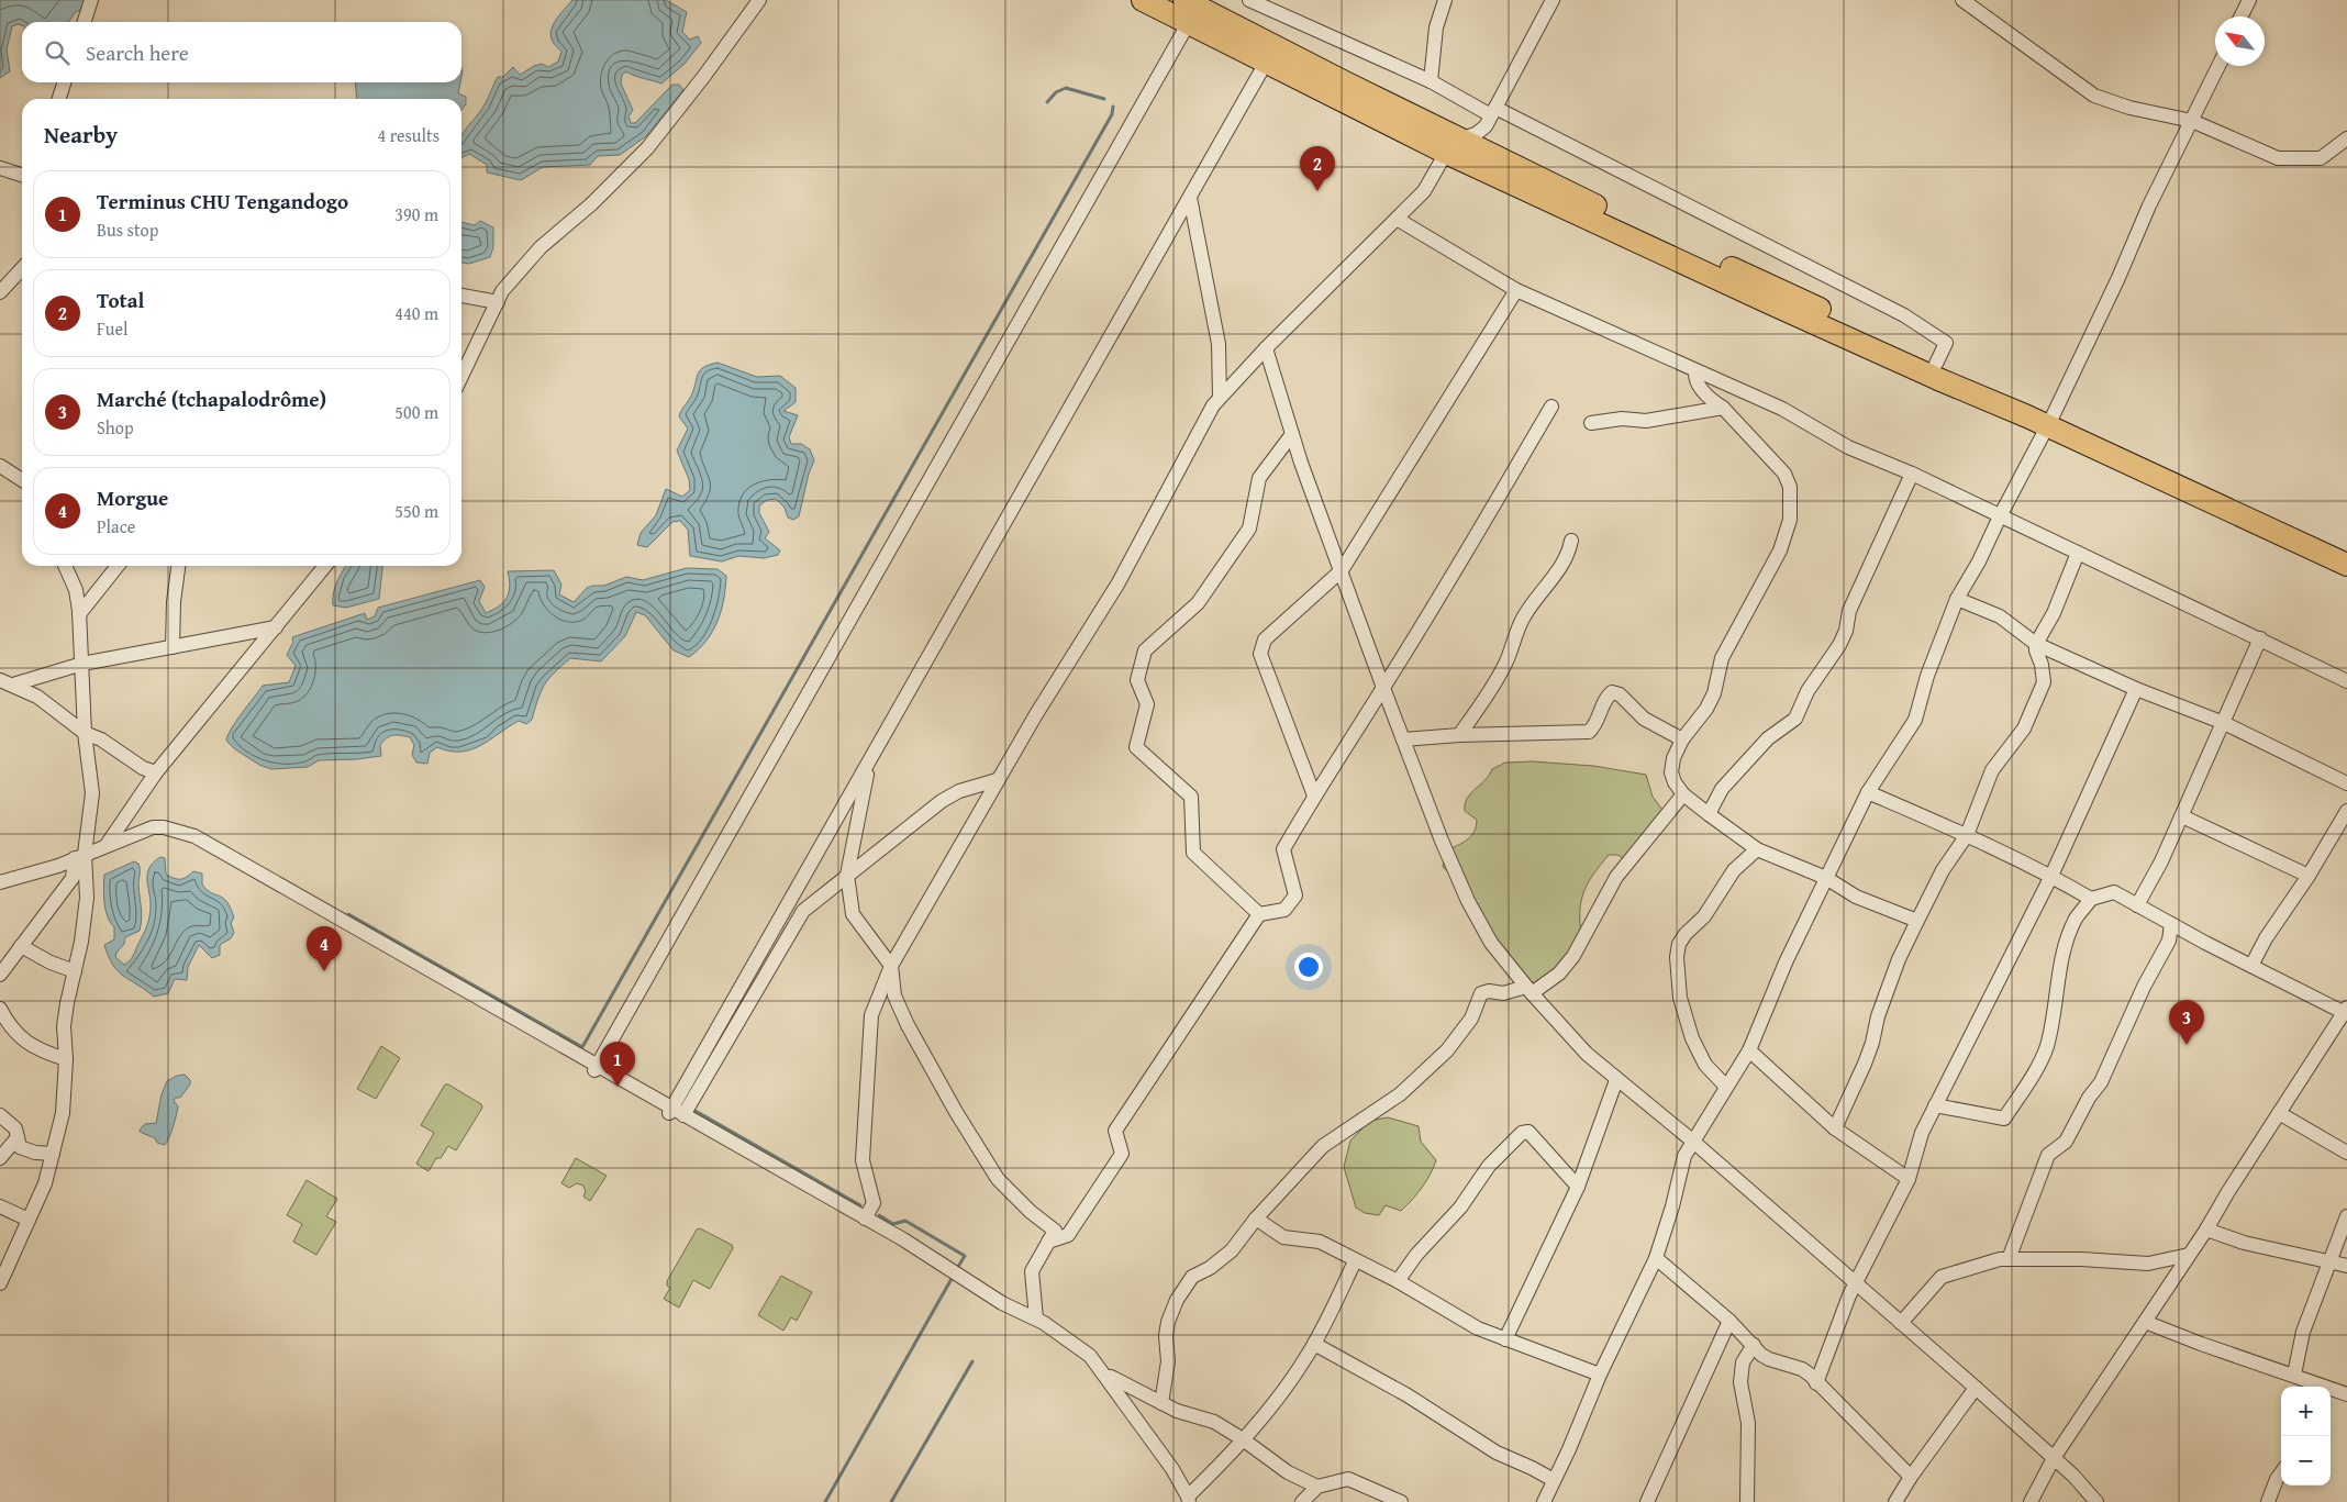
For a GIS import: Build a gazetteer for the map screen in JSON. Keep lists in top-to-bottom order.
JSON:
{
  "north": "top left",
  "page": {
    "search": "Search here",
    "heading": ["Nearby", "4 results"],
    "pins": [
      "2",
      "4",
      "3",
      "1"
    ],
    "list": [
      {
        "mark": "1",
        "name": "Terminus CHU Tengandogo",
        "note": "Bus stop",
        "value": "390 m"
      },
      {
        "mark": "2",
        "name": "Total",
        "note": "Fuel",
        "value": "440 m"
      },
      {
        "mark": "3",
        "name": "Marché (tchapalodrôme)",
        "note": "Shop",
        "value": "500 m"
      },
      {
        "mark": "4",
        "name": "Morgue",
        "note": "Place",
        "value": "550 m"
      }
    ],
    "map_buttons": ["+", "−"]
  }
}
